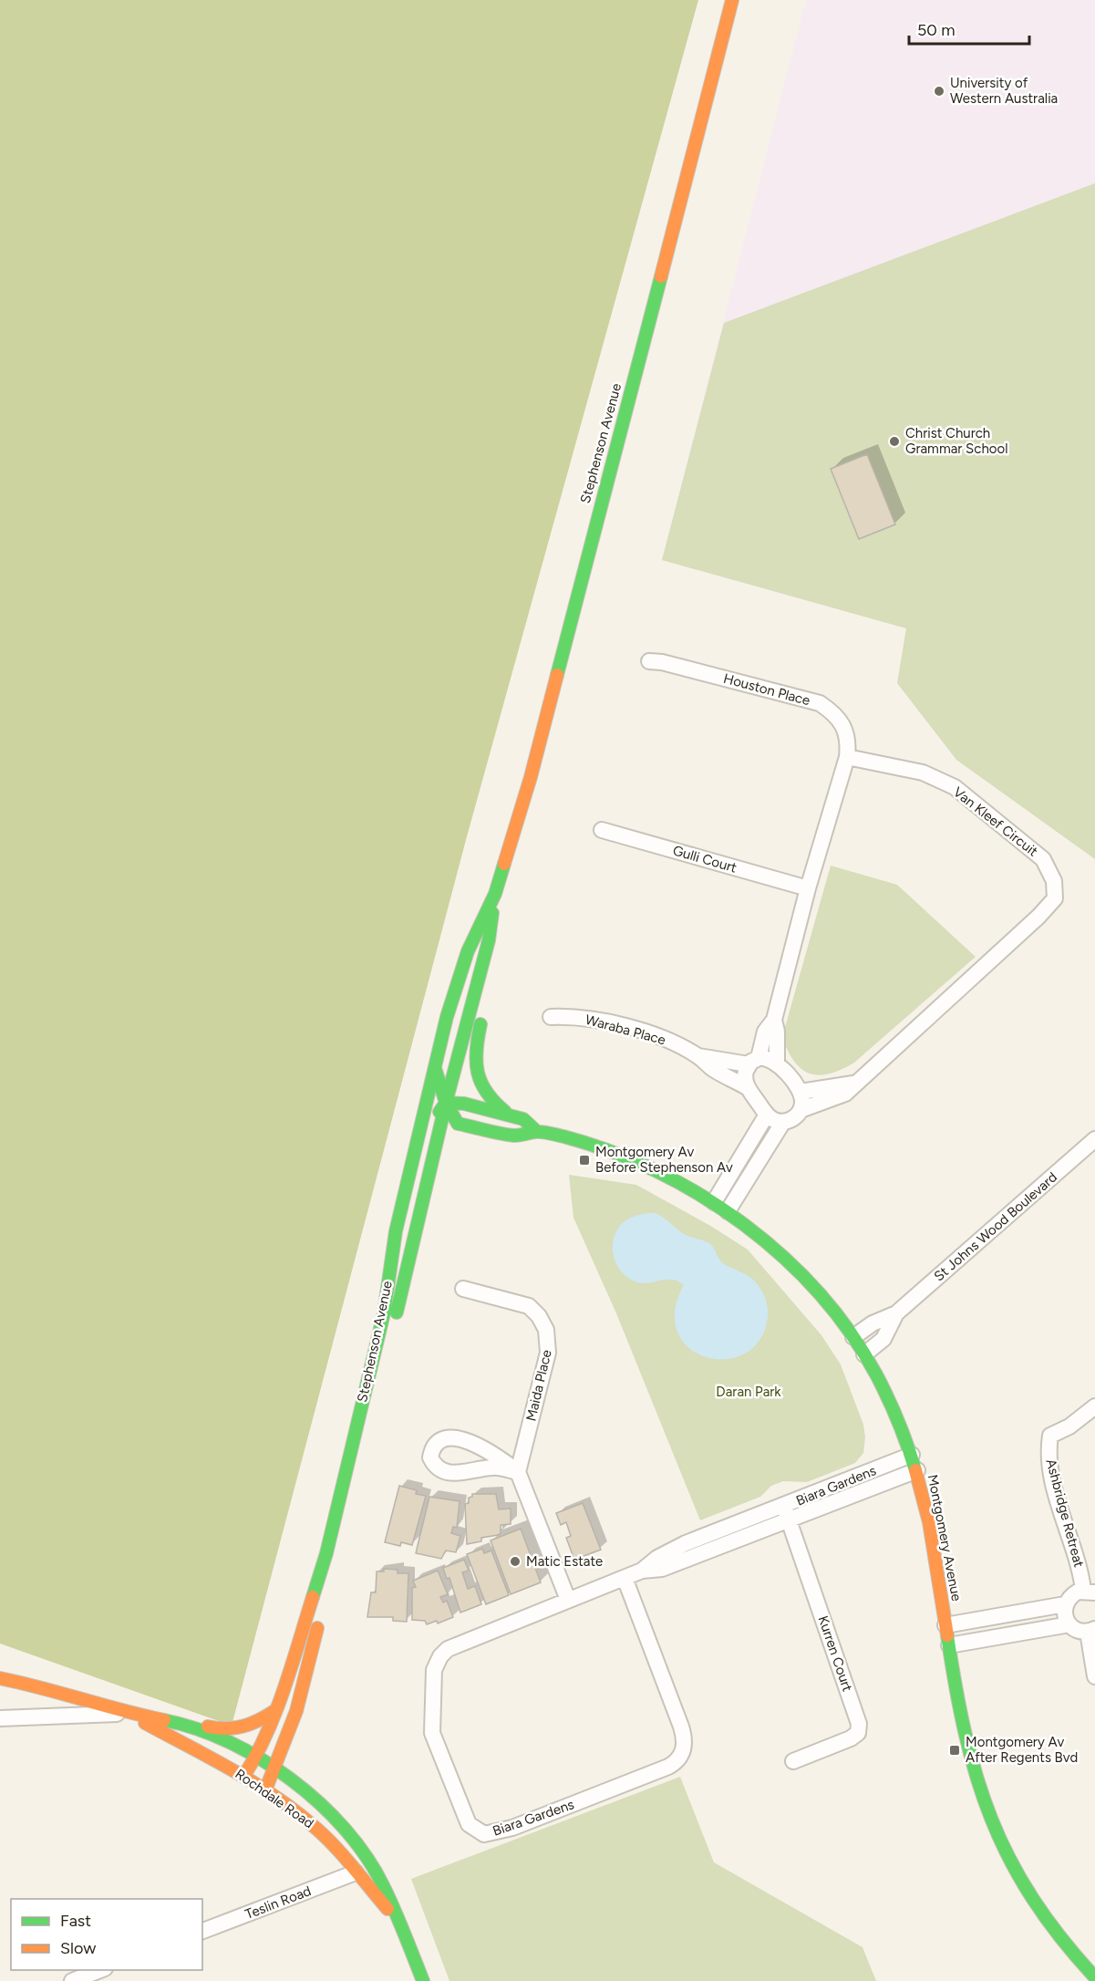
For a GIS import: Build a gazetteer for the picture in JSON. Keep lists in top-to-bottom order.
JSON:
{
  "streets": {
    "main road": ["Stephenson Avenue", "Montgomery Avenue", "Rochdale Road"],
    "street": [
      "Houston Place",
      "Van Kleef Circuit",
      "Gulli Court",
      "Waraba Place",
      "St Johns Wood Boulevard",
      "Maida Place",
      "Biara Gardens",
      "Ashbridge Retreat",
      "Kurren Court",
      "Teslin Road"
    ]
  },
  "crossings": [
    ["Stephenson Avenue", "Montgomery Avenue"],
    ["Stephenson Avenue", "Rochdale Road"],
    ["Houston Place", "Van Kleef Circuit"],
    ["Van Kleef Circuit", "Waraba Place"],
    ["St Johns Wood Boulevard", "Montgomery Avenue"],
    ["Biara Gardens", "Montgomery Avenue"],
    ["Biara Gardens", "Kurren Court"],
    ["Rochdale Road", "Teslin Road"]
  ],
  "parks": ["Daran Park"],
  "places": {
    "other": ["University of Western Australia", "Christ Church Grammar School", "Matic Estate"],
    "transit": ["Montgomery Av Before Stephenson Av", "Montgomery Av After Regents Bvd"]
  },
  "legend": ["Fast", "Slow"],
  "scale_bar": "50 m"
}
